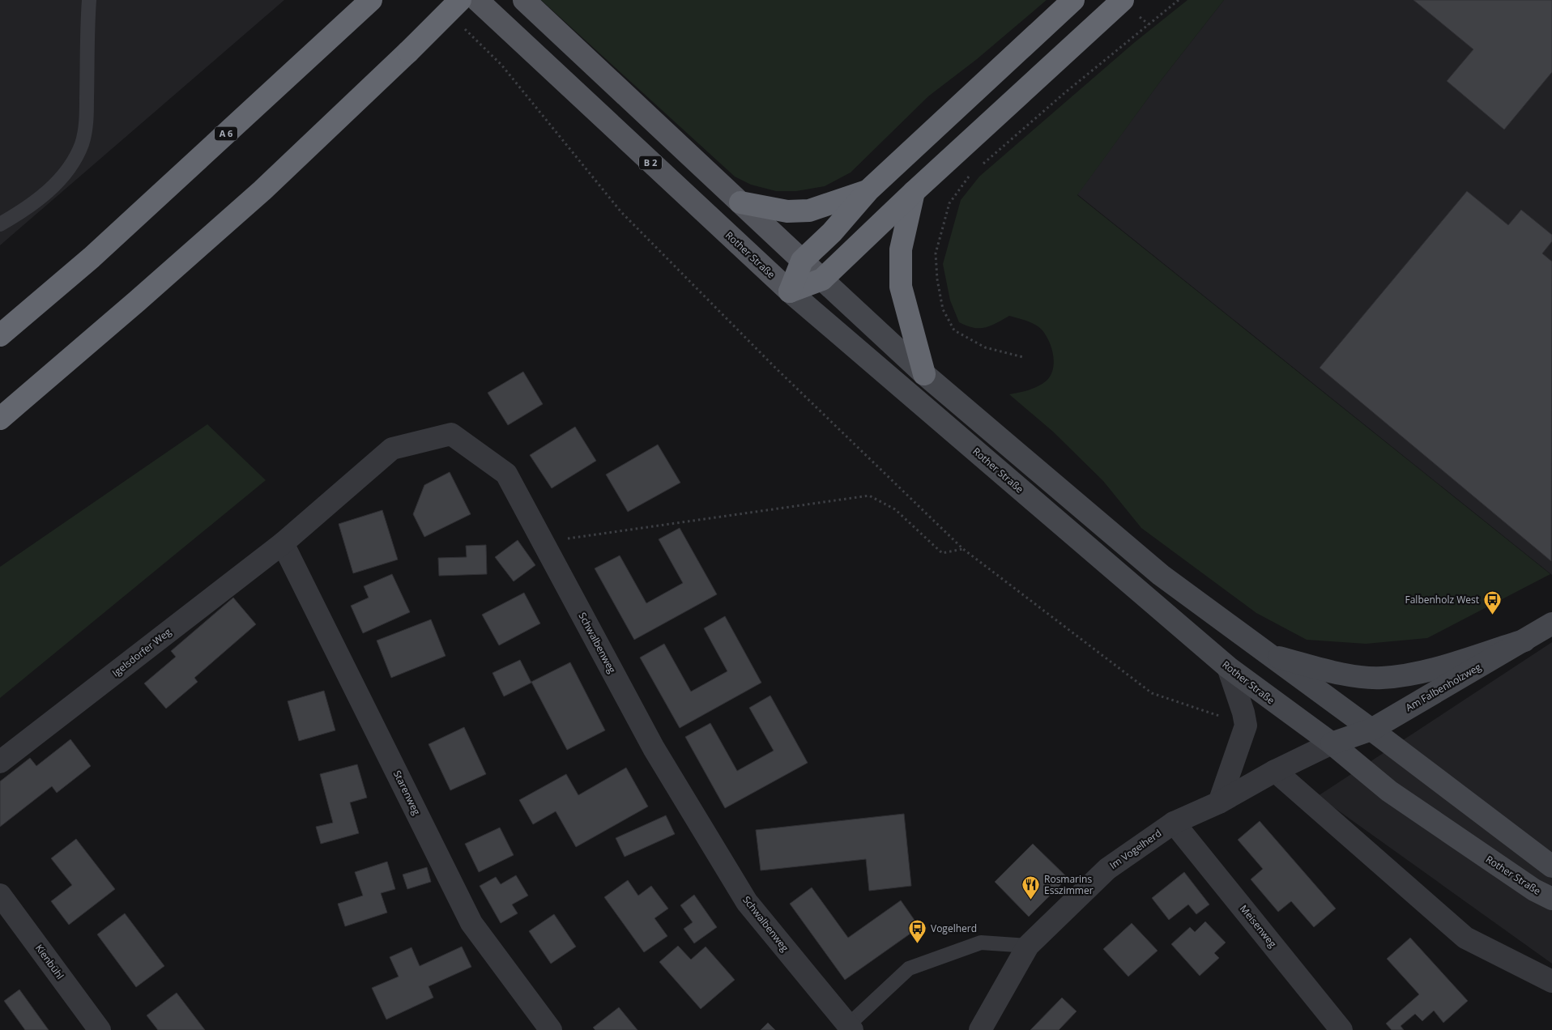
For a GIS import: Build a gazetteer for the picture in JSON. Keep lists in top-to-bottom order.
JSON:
{
  "streets": {
    "highway": ["A 6"],
    "main road": ["B 2", "Rother Straße", "Am Falbenholzweg"],
    "street": [
      "Schwalbenweg",
      "Igelsdorfer Weg",
      "Starenweg",
      "Im Vogelherd",
      "Meisenweg",
      "Kienbühl"
    ]
  },
  "crossings": [
    ["Rother Straße", "Am Falbenholzweg"],
    ["Rother Straße", "Im Vogelherd"],
    ["Schwalbenweg", "Igelsdorfer Weg"],
    ["Schwalbenweg", "Starenweg"],
    ["Igelsdorfer Weg", "Starenweg"],
    ["Am Falbenholzweg", "Im Vogelherd"],
    ["Im Vogelherd", "Meisenweg"]
  ],
  "places": {
    "bus stop": ["Falbenholz West", "Vogelherd"],
    "restaurant": ["Rosmarins Esszimmer"]
  }
}
